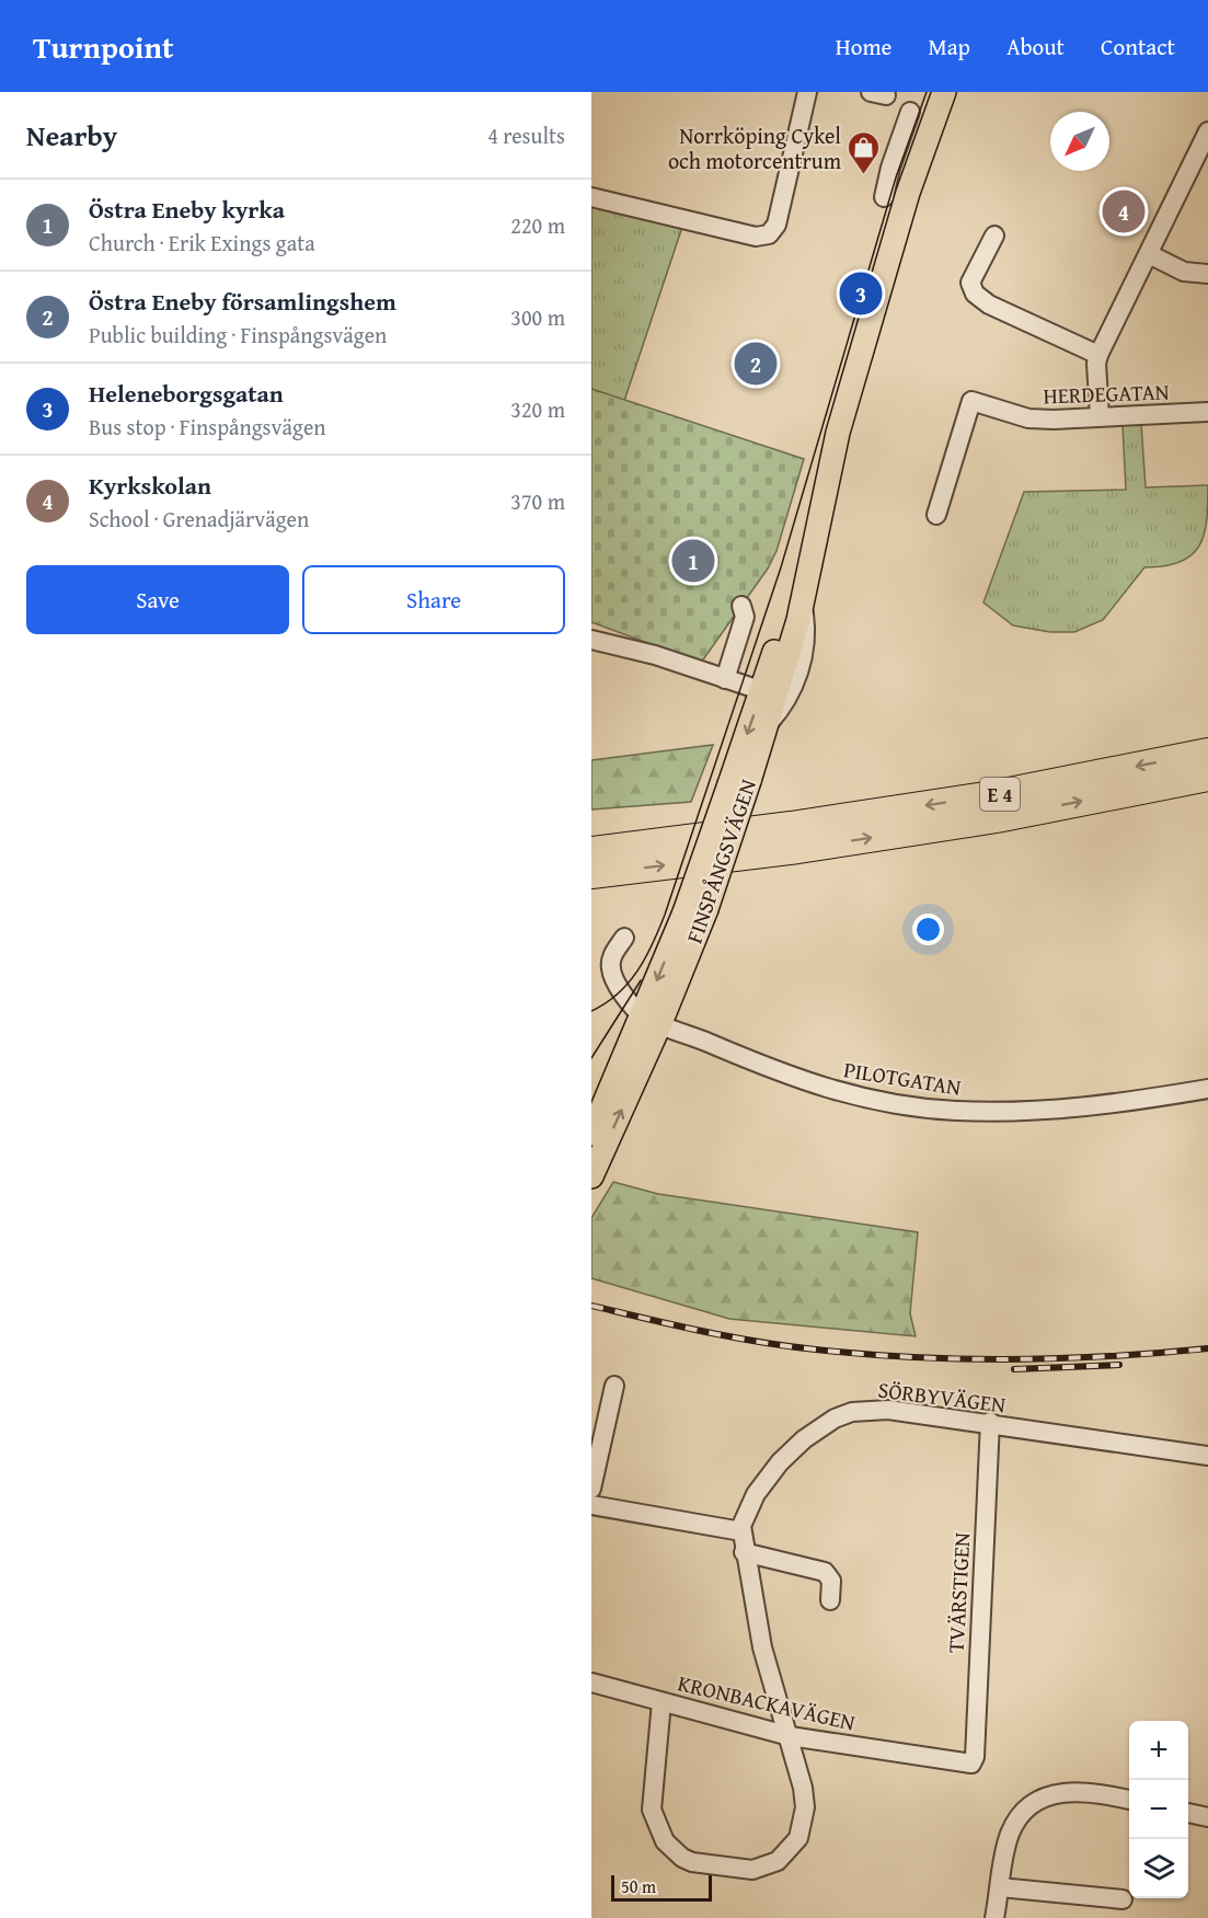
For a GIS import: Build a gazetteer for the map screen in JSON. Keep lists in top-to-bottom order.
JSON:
{
  "streets": {
    "highway": ["E 4"],
    "main road": ["FINSPÅNGSVÄGEN"],
    "street": [
      "HERDEGATAN",
      "PILOTGATAN",
      "SÖRBYVÄGEN",
      "TVÄRSTIGEN",
      "KRONBACKAVÄGEN"
    ]
  },
  "crossings": [
    ["FINSPÅNGSVÄGEN", "PILOTGATAN"],
    ["SÖRBYVÄGEN", "TVÄRSTIGEN"],
    ["SÖRBYVÄGEN", "KRONBACKAVÄGEN"],
    ["TVÄRSTIGEN", "KRONBACKAVÄGEN"]
  ],
  "places": {
    "shop": ["Norrköping Cykel och motorcentrum"]
  },
  "scale_bar": "50 m",
  "north": "bottom left",
  "page": {
    "header": "Turnpoint",
    "nav": [
      "Home",
      "Map",
      "About",
      "Contact"
    ],
    "heading": ["Nearby", "4 results"],
    "list": [
      {
        "mark": "1",
        "name": "Östra Eneby kyrka",
        "note": "Church · Erik Exings gata",
        "value": "220 m"
      },
      {
        "mark": "2",
        "name": "Östra Eneby församlingshem",
        "note": "Public building · Finspångsvägen",
        "value": "300 m"
      },
      {
        "mark": "3",
        "name": "Heleneborgsgatan",
        "note": "Bus stop · Finspångsvägen",
        "value": "320 m"
      },
      {
        "mark": "4",
        "name": "Kyrkskolan",
        "note": "School · Grenadjärvägen",
        "value": "370 m"
      }
    ],
    "pins": [
      "4",
      "3",
      "2",
      "1"
    ],
    "buttons": ["Save", "Share"],
    "map_buttons": ["+", "−"],
    "scale": "50 m"
  }
}
